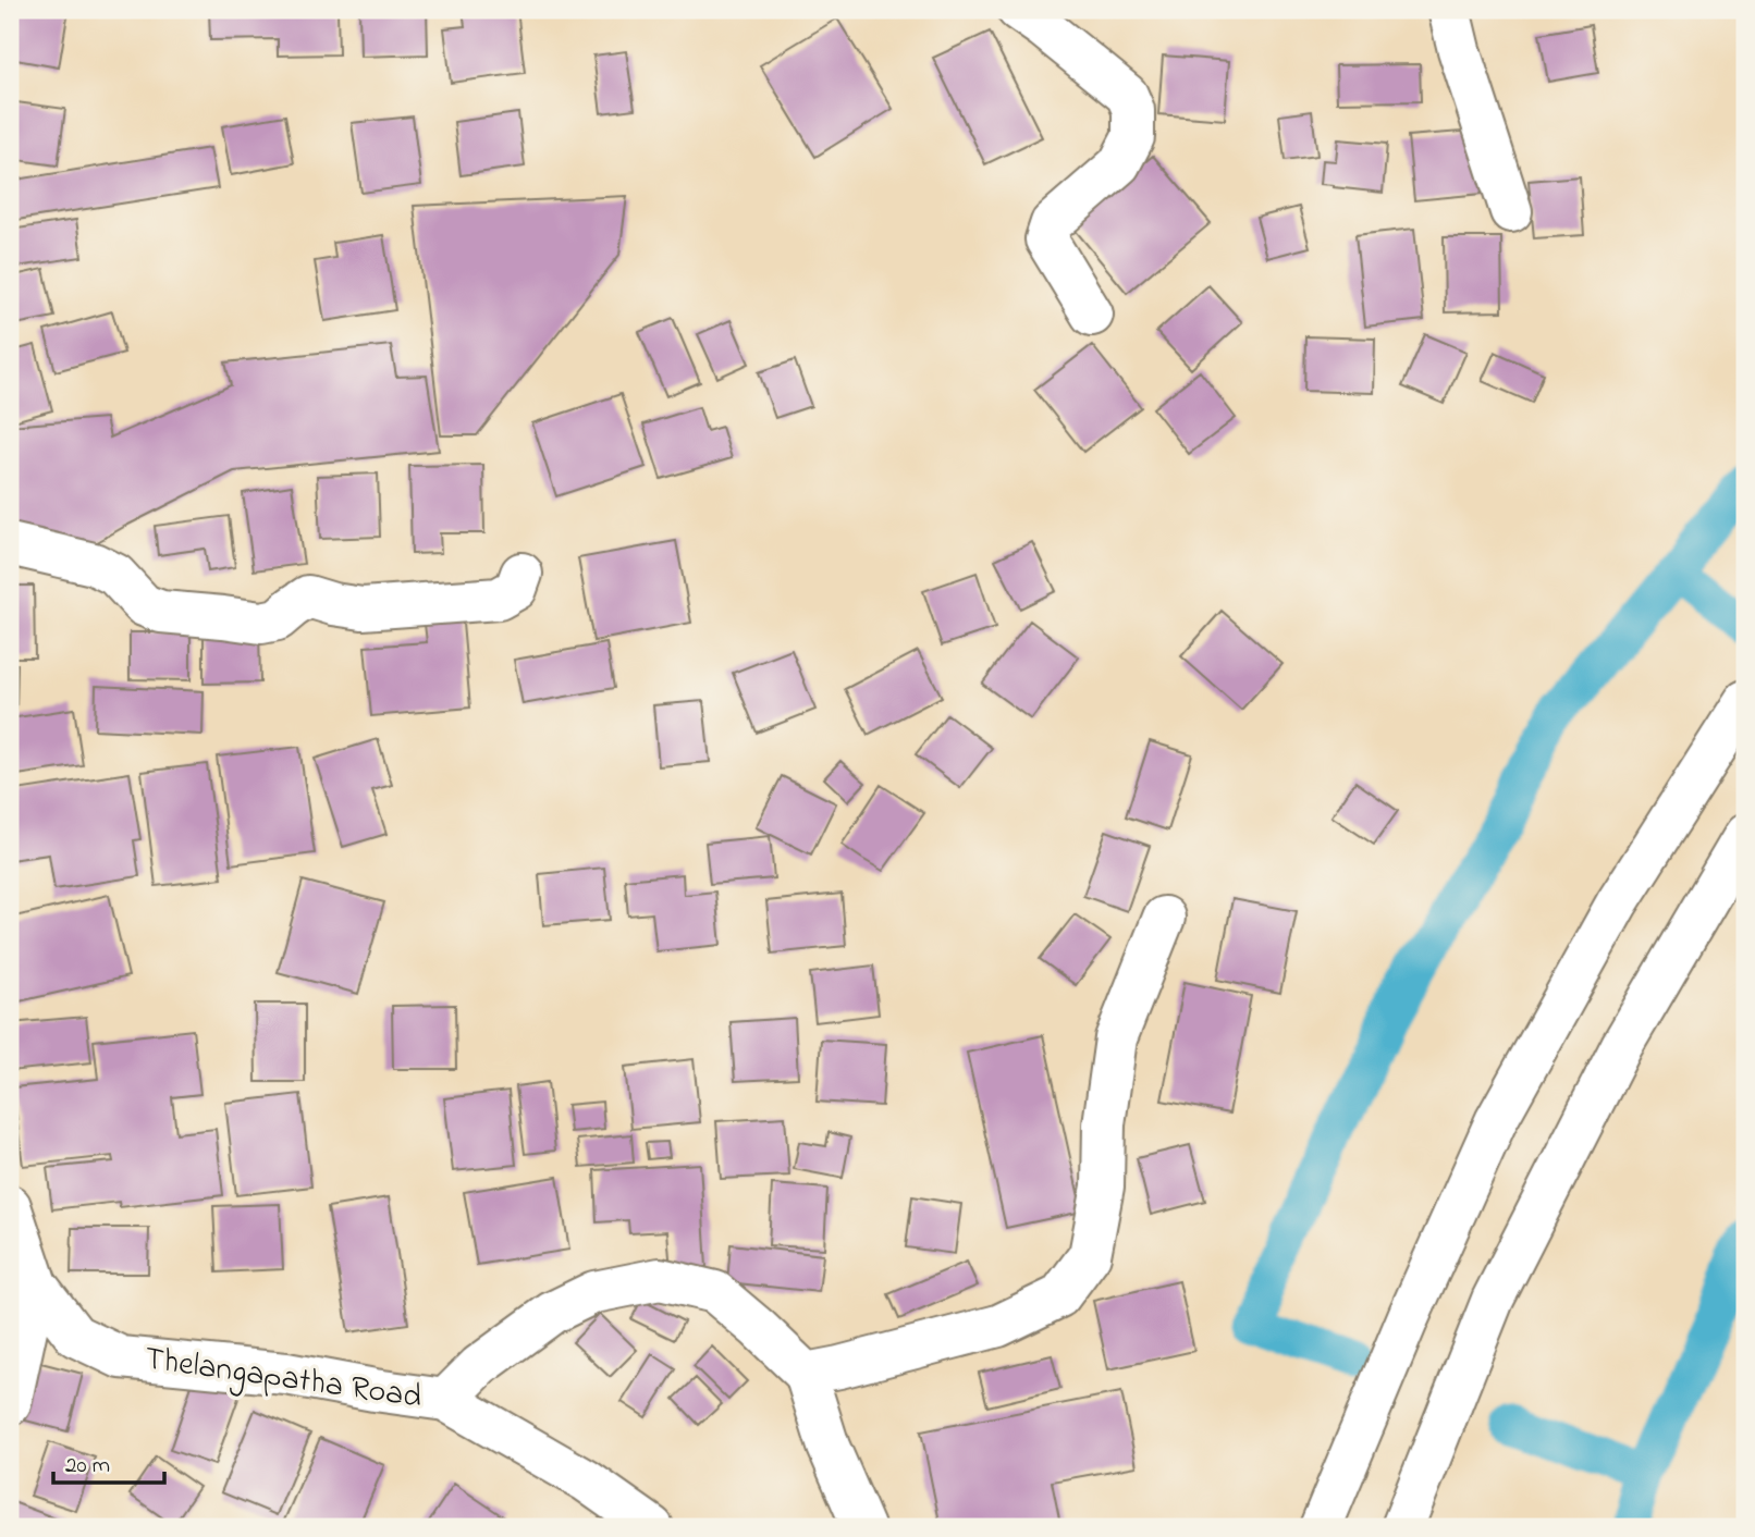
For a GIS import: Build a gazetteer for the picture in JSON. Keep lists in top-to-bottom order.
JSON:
{
  "streets": {
    "main road": ["Thelangapatha Road"]
  },
  "scale_bar": "20 m"
}
